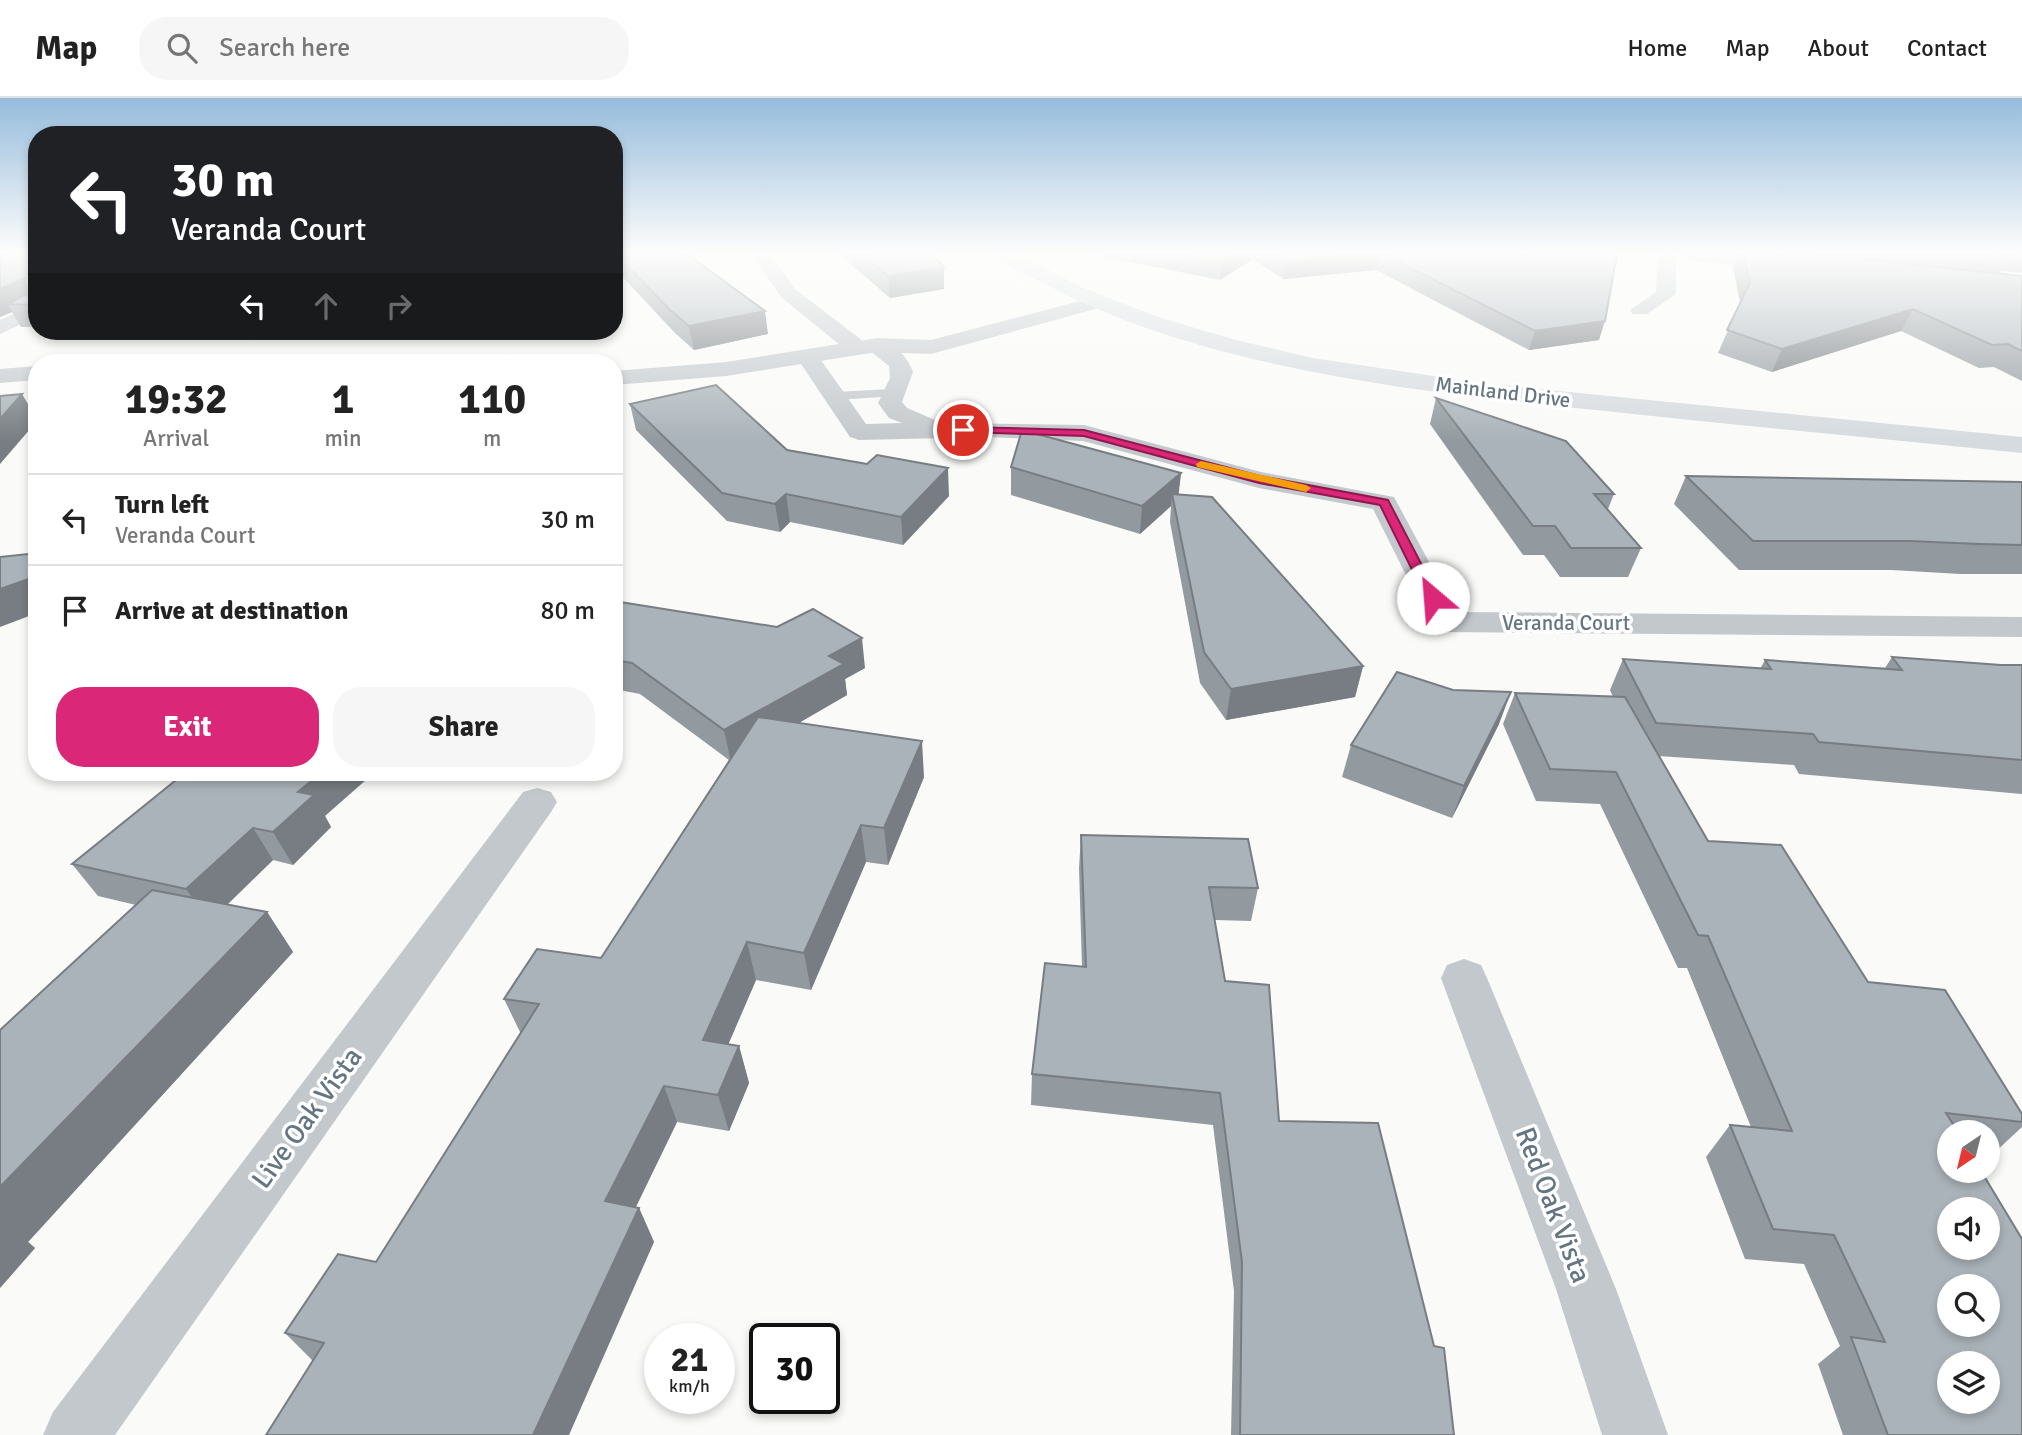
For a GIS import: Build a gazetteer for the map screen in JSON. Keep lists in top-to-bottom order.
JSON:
{
  "streets": {
    "main road": ["Mainland Drive"],
    "street": ["Veranda Court", "Live Oak Vista", "Red Oak Vista"]
  },
  "north": "bottom left",
  "page": {
    "header": "Map",
    "search": "Search here",
    "nav": [
      "Home",
      "Map",
      "About",
      "Contact"
    ],
    "turn": ["30 m", "Veranda Court"],
    "eta": [
      "19:32",
      "Arrival",
      "1",
      "min",
      "110",
      "m"
    ],
    "list": [
      {
        "name": "Turn left",
        "note": "Veranda Court",
        "value": "30 m"
      },
      {
        "name": "Arrive at destination",
        "value": "80 m"
      }
    ],
    "buttons": ["Exit", "Share"],
    "speed": "21 km/h",
    "limit": "30"
  }
}
